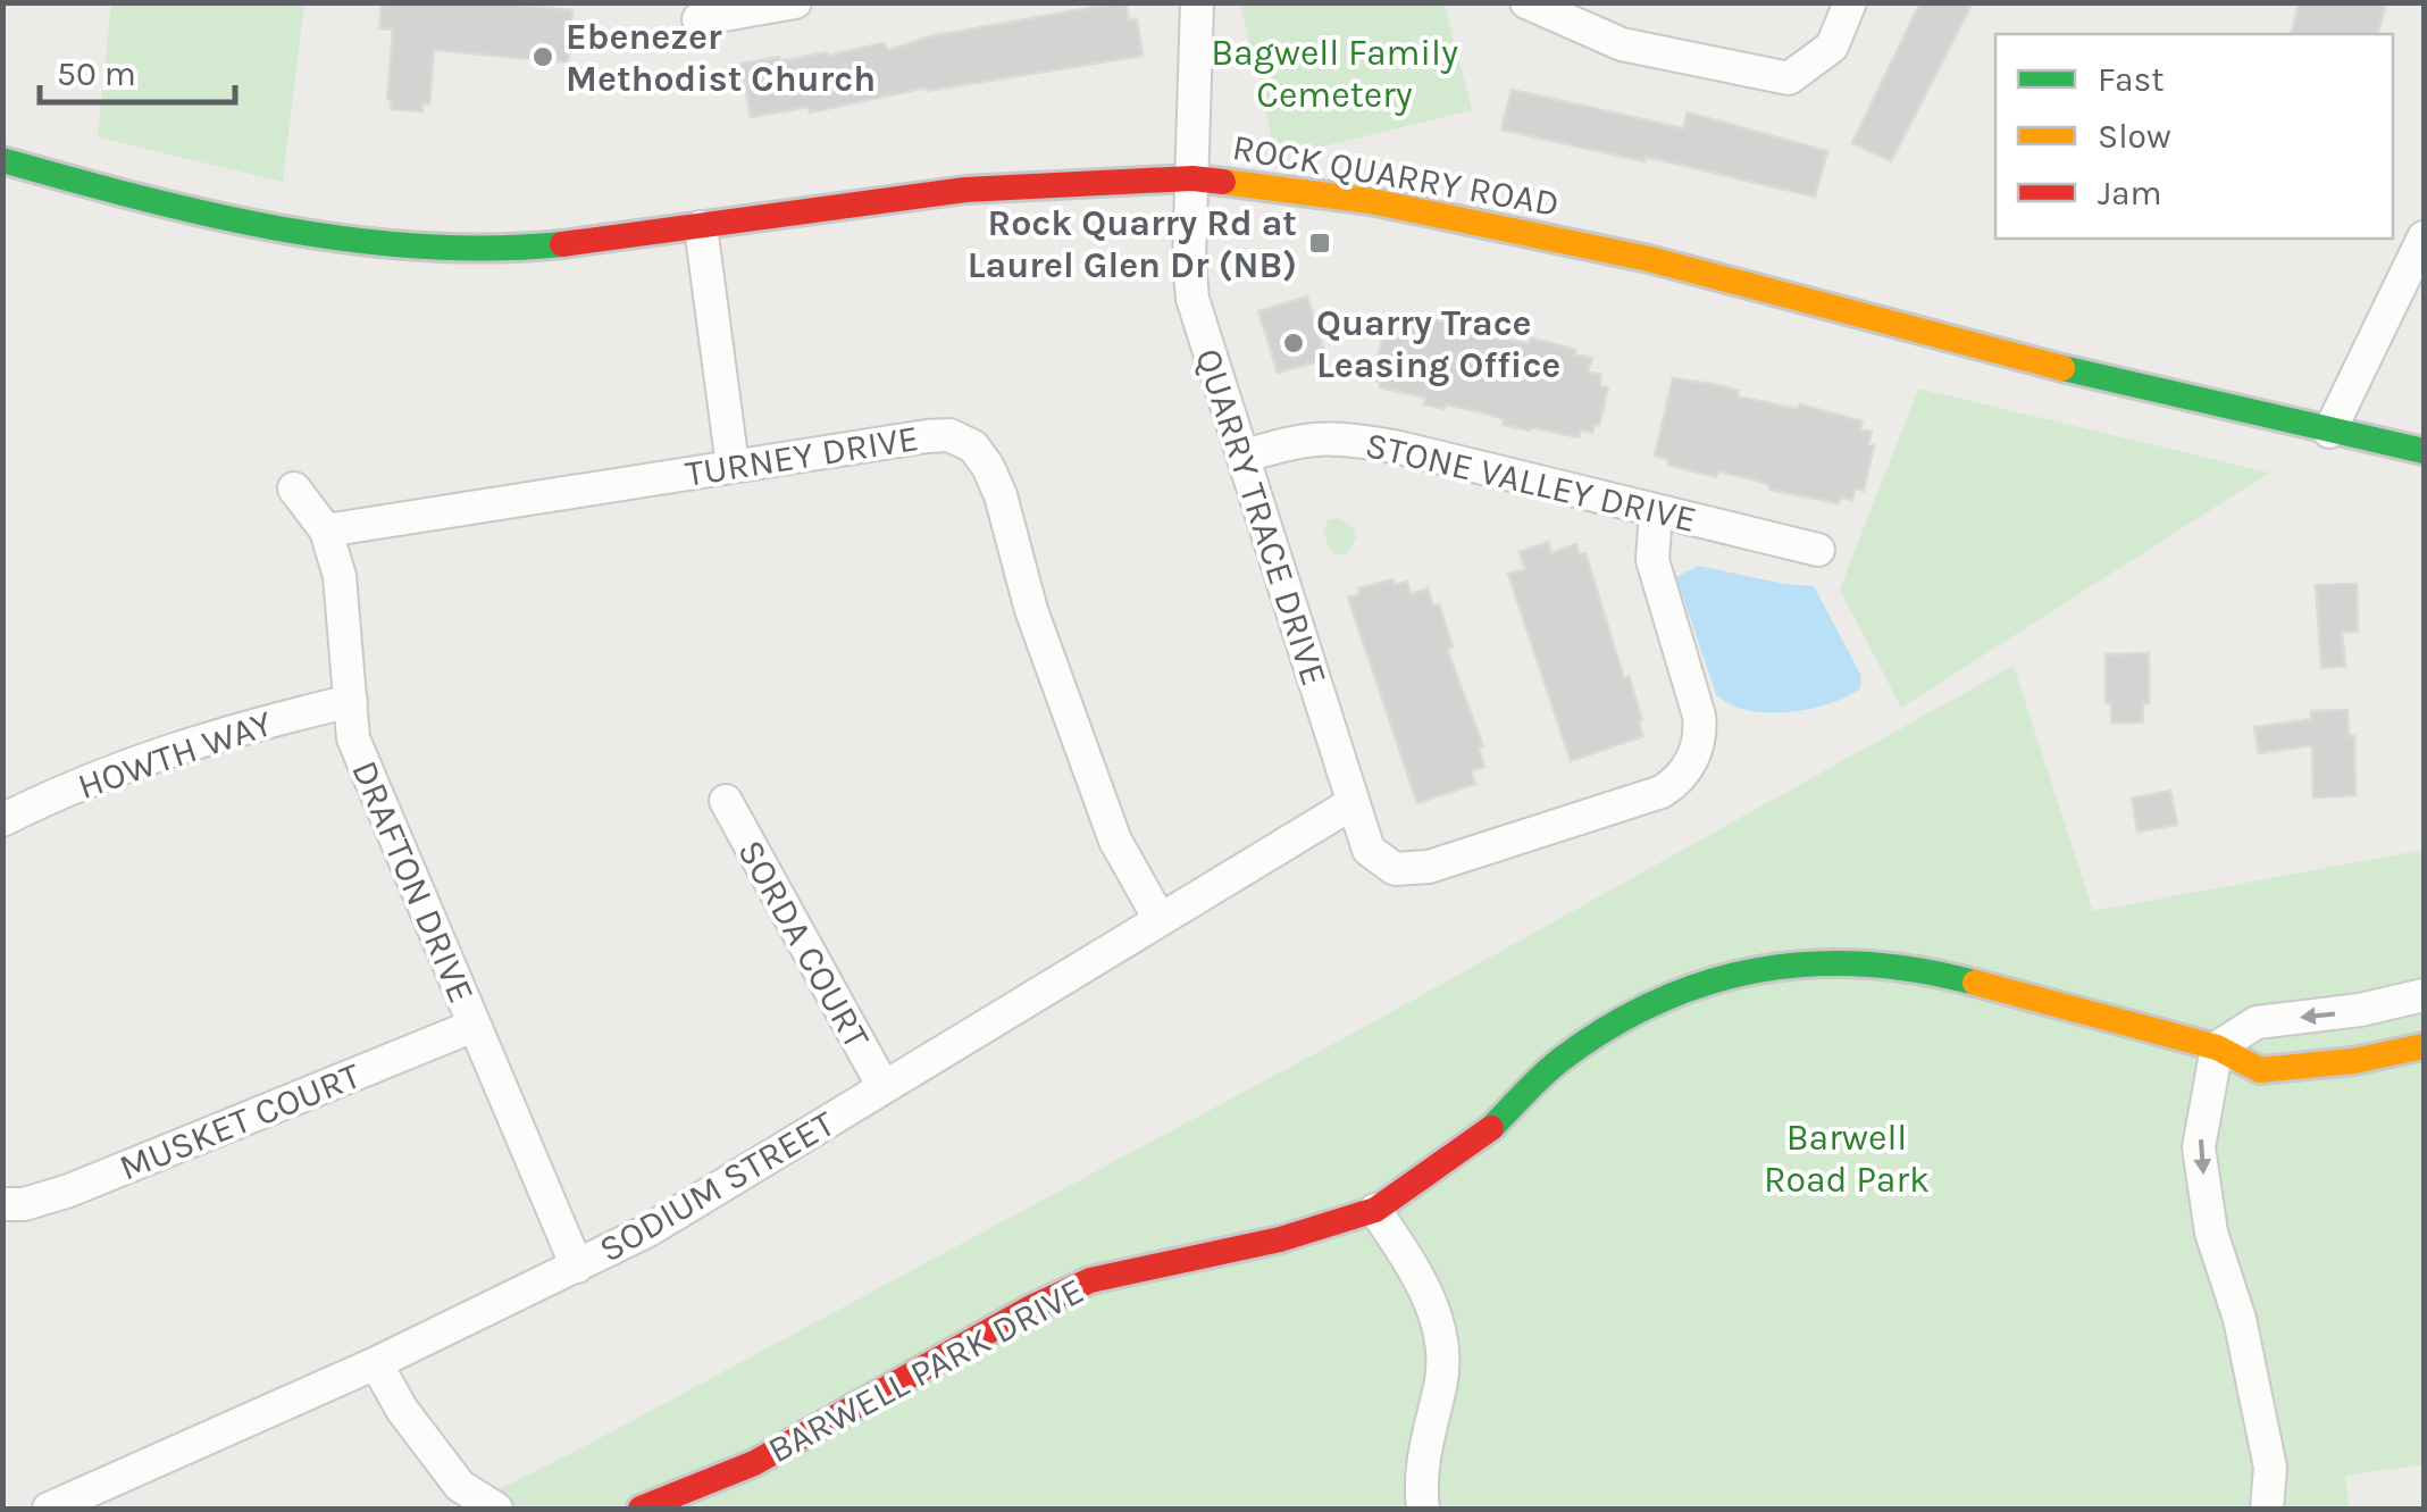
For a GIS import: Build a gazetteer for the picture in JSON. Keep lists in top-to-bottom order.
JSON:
{
  "streets": {
    "main road": ["ROCK QUARRY ROAD", "BARWELL PARK DRIVE"],
    "street": [
      "TURNEY DRIVE",
      "STONE VALLEY DRIVE",
      "QUARRY TRACE DRIVE",
      "HOWTH WAY",
      "DRAFTON DRIVE",
      "SORDA COURT",
      "MUSKET COURT",
      "SODIUM STREET"
    ]
  },
  "crossings": [
    ["ROCK QUARRY ROAD", "QUARRY TRACE DRIVE"],
    ["TURNEY DRIVE", "DRAFTON DRIVE"],
    ["TURNEY DRIVE", "SODIUM STREET"],
    ["STONE VALLEY DRIVE", "QUARRY TRACE DRIVE"],
    ["QUARRY TRACE DRIVE", "SODIUM STREET"],
    ["HOWTH WAY", "DRAFTON DRIVE"],
    ["DRAFTON DRIVE", "MUSKET COURT"],
    ["DRAFTON DRIVE", "SODIUM STREET"],
    ["SORDA COURT", "SODIUM STREET"]
  ],
  "parks": ["Bagwell Family Cemetery", "Barwell Road Park"],
  "places": {
    "other": ["Ebenezer Methodist Church", "Quarry Trace Leasing Office"],
    "transit": ["Rock Quarry Rd at Laurel Glen Dr (NB)"]
  },
  "legend": ["Fast", "Slow", "Jam"],
  "scale_bar": "50 m"
}
